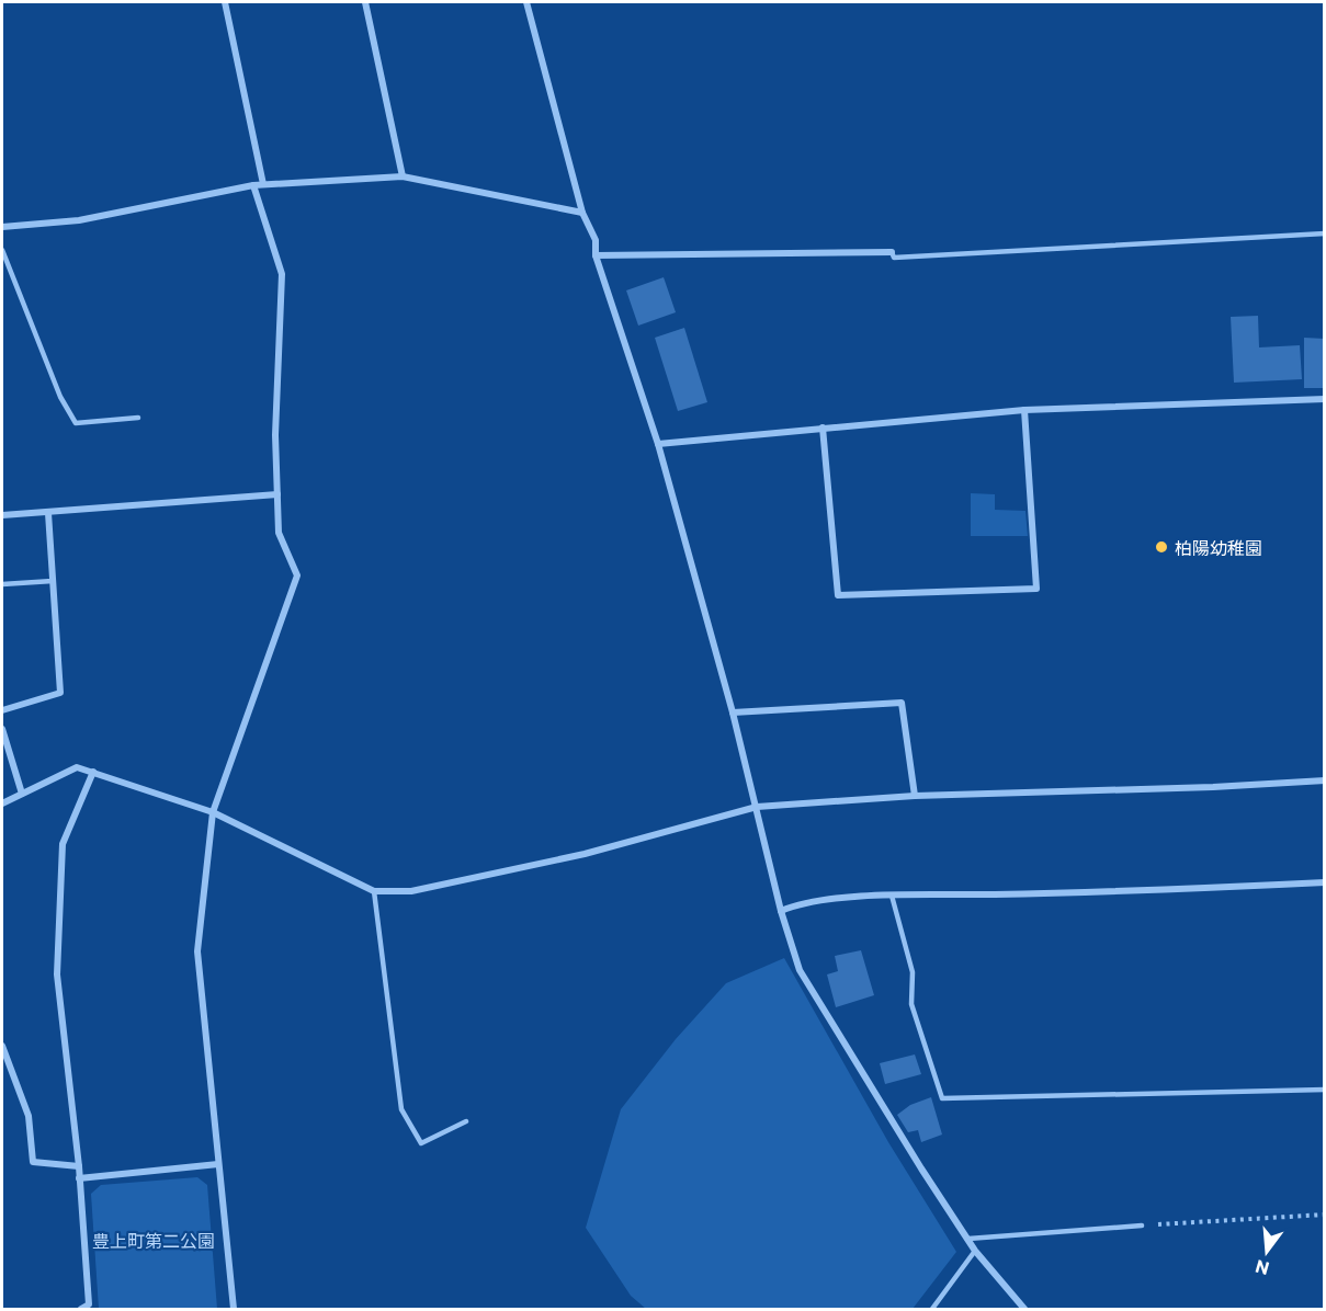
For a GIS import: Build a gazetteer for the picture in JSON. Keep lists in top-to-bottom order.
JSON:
{
  "parks": ["豊上町第二公園"],
  "places": ["柏陽幼稚園"],
  "north": "bottom"
}
